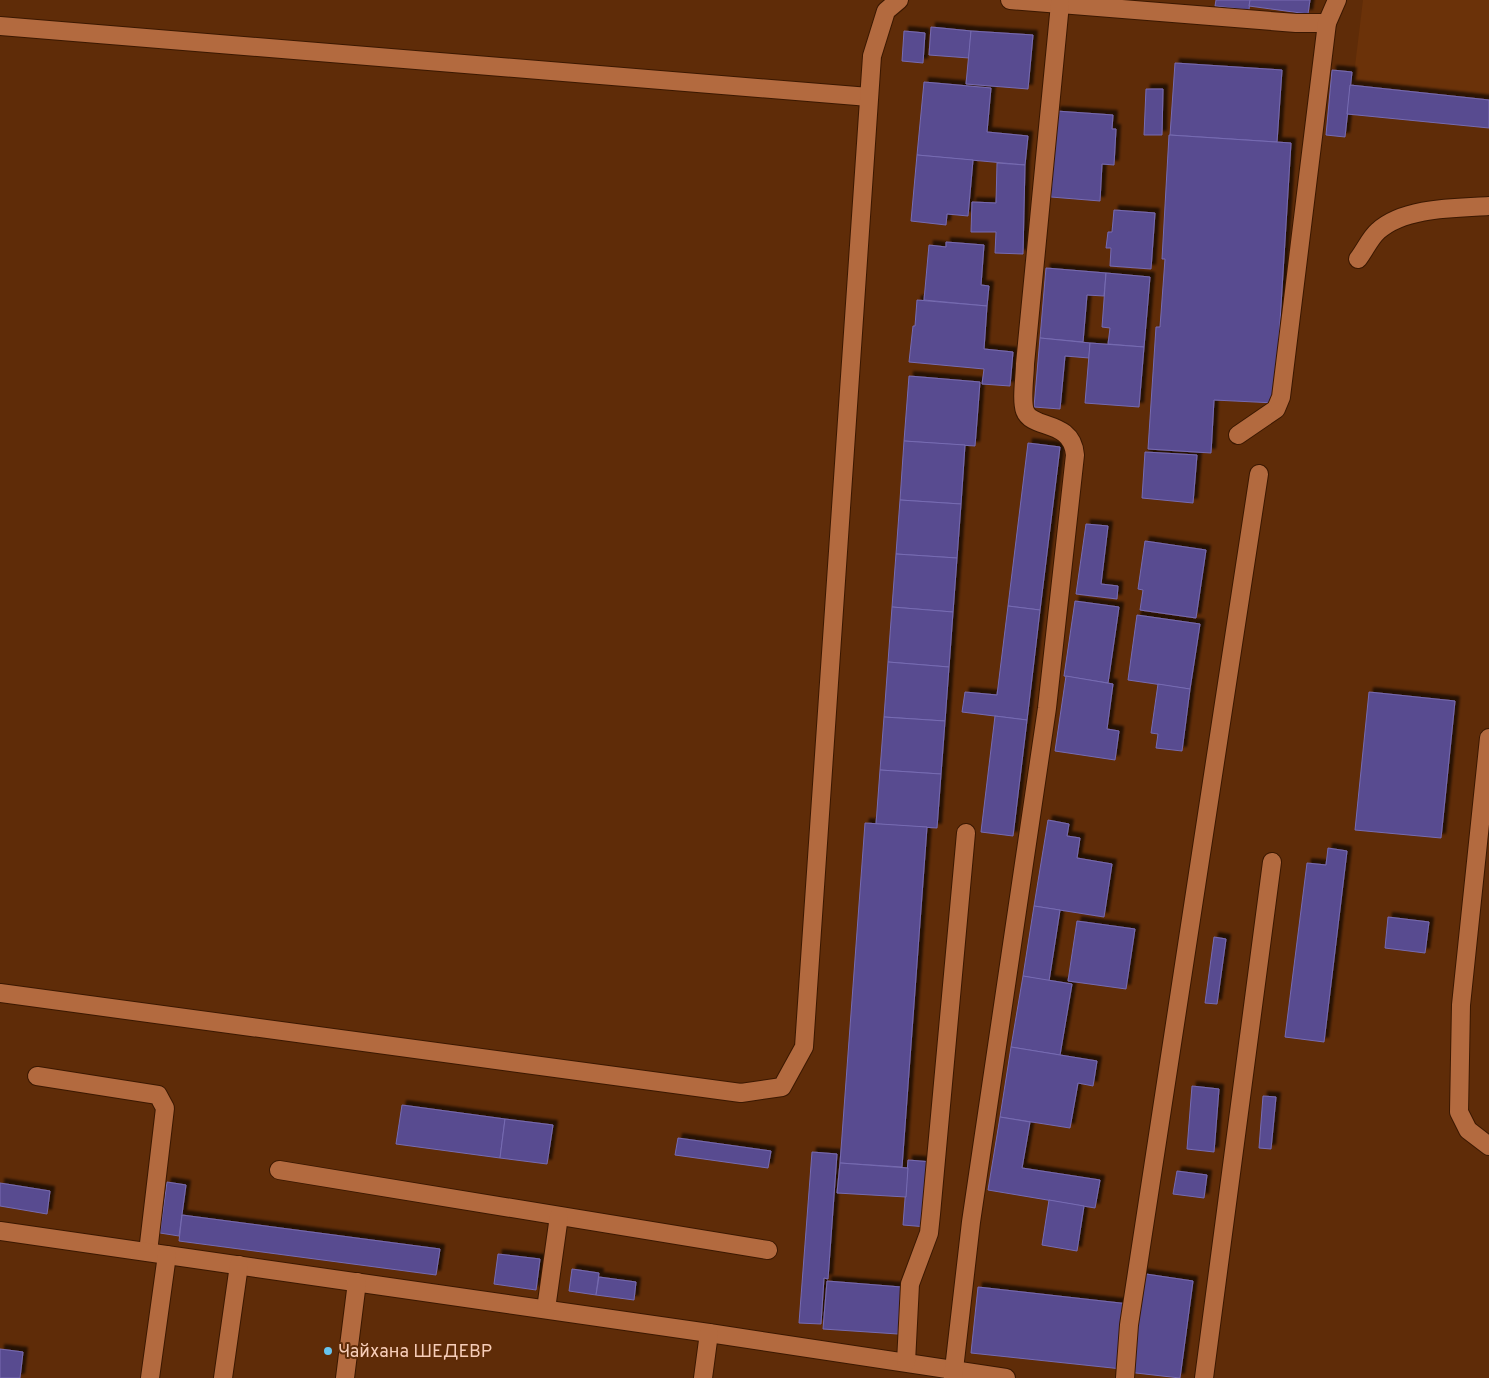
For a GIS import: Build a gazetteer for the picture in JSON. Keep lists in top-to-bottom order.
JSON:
{
  "places": ["Чайхана ШЕДЕВР"]
}
